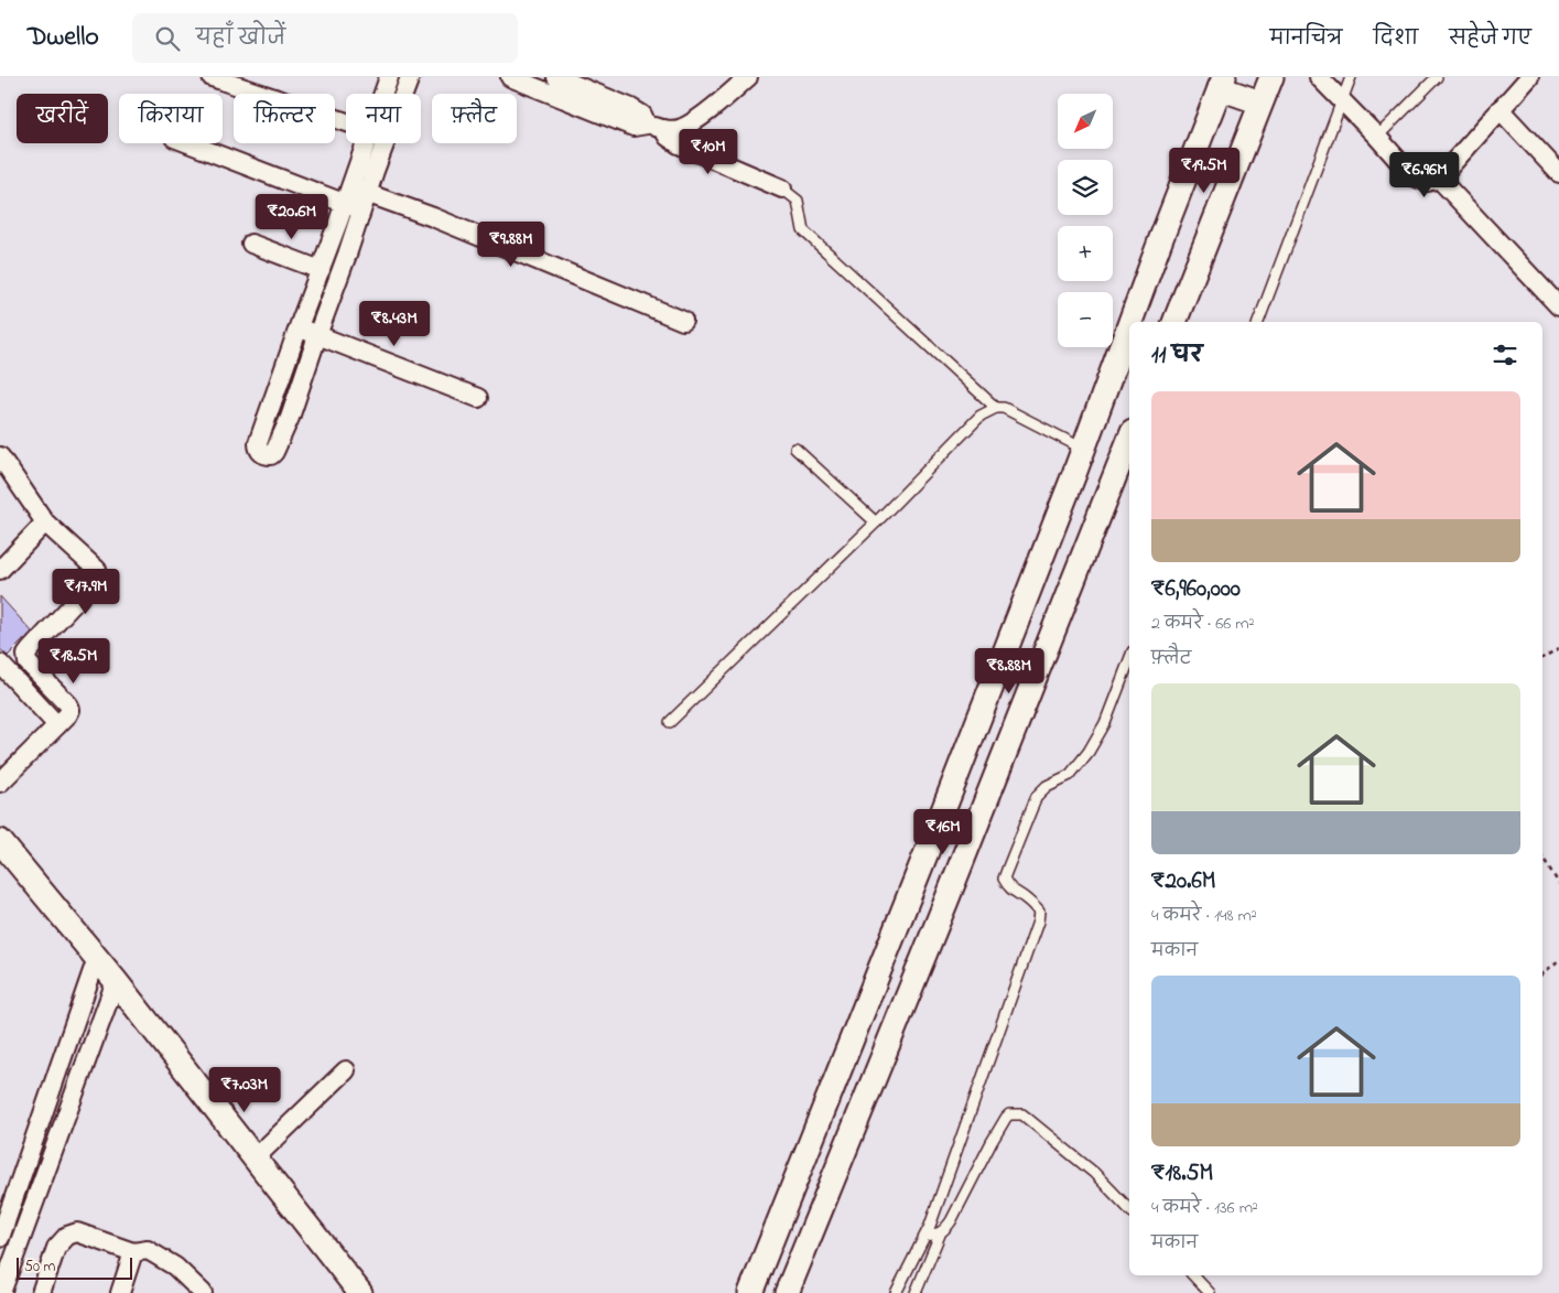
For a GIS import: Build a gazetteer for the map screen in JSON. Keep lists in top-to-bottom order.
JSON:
{
  "scale_bar": "50 m",
  "north": "bottom left",
  "page": {
    "header": "Dwello",
    "search": "यहाँ खोजें",
    "nav": ["मानचित्र", "दिशा", "सहेजे गए"],
    "map_buttons": ["+", "−"],
    "chip": [
      "खरीदें",
      "किराया",
      "फ़िल्टर",
      "नया",
      "फ़्लैट"
    ],
    "price": [
      "₹10M",
      "₹19.5M",
      "₹6.96M",
      "₹20.6M",
      "₹9.88M",
      "₹8.43M",
      "₹17.9M",
      "₹18.5M",
      "₹8.88M",
      "₹16M",
      "₹7.03M"
    ],
    "heading": "11 घर",
    "list": [
      {
        "name": "₹6,960,000",
        "note": "2 कमरे · 66 m² · फ़्लैट"
      },
      {
        "name": "₹20.6M",
        "note": "4 कमरे · 148 m² · मकान"
      },
      {
        "name": "₹18.5M",
        "note": "4 कमरे · 136 m² · मकान"
      }
    ],
    "scale": "50 m"
  }
}
